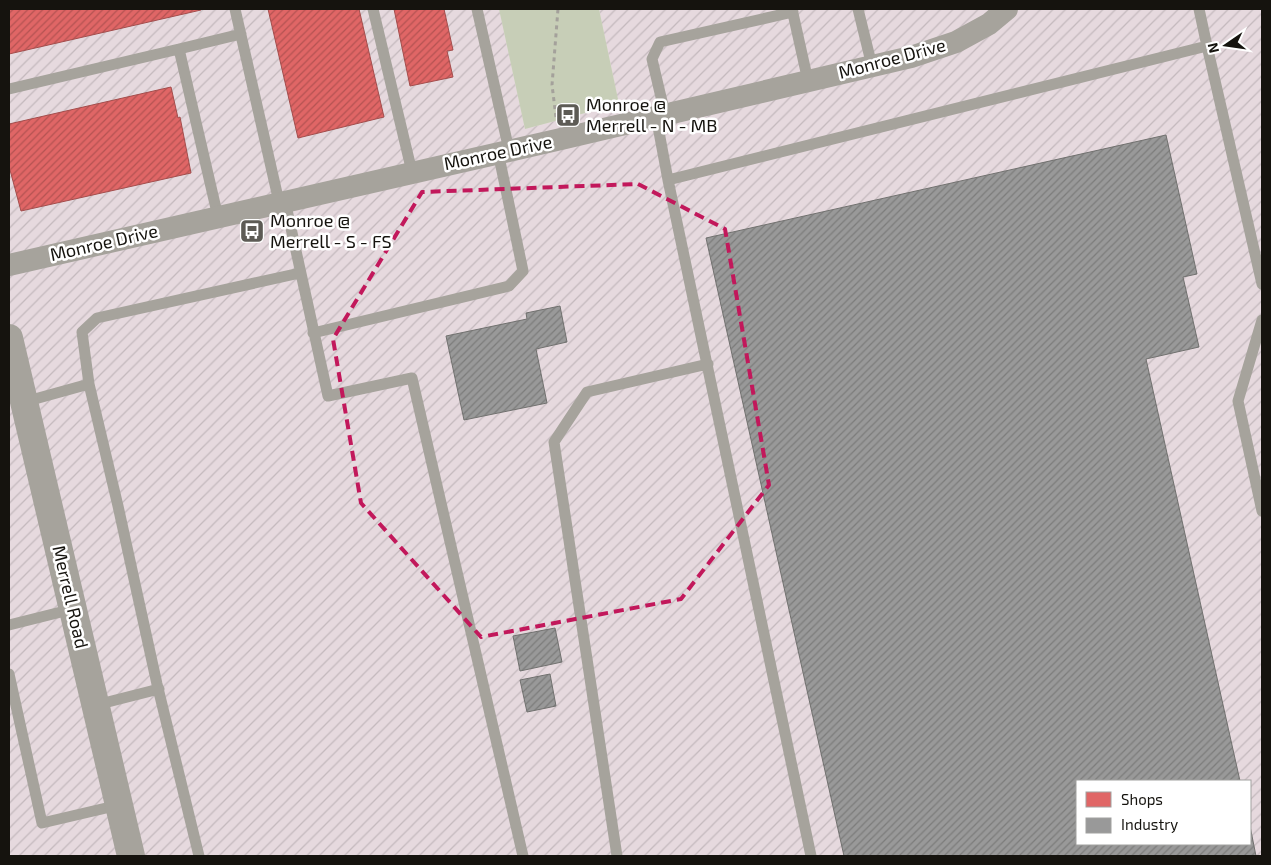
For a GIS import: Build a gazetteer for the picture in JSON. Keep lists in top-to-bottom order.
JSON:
{
  "streets": {
    "street": ["Monroe Drive", "Merrell Road"]
  },
  "places": {
    "bus stop": ["Monroe @ Merrell - N - MB", "Monroe @ Merrell - S - FS"]
  },
  "legend": ["Shops", "Industry"],
  "north": "left"
}
